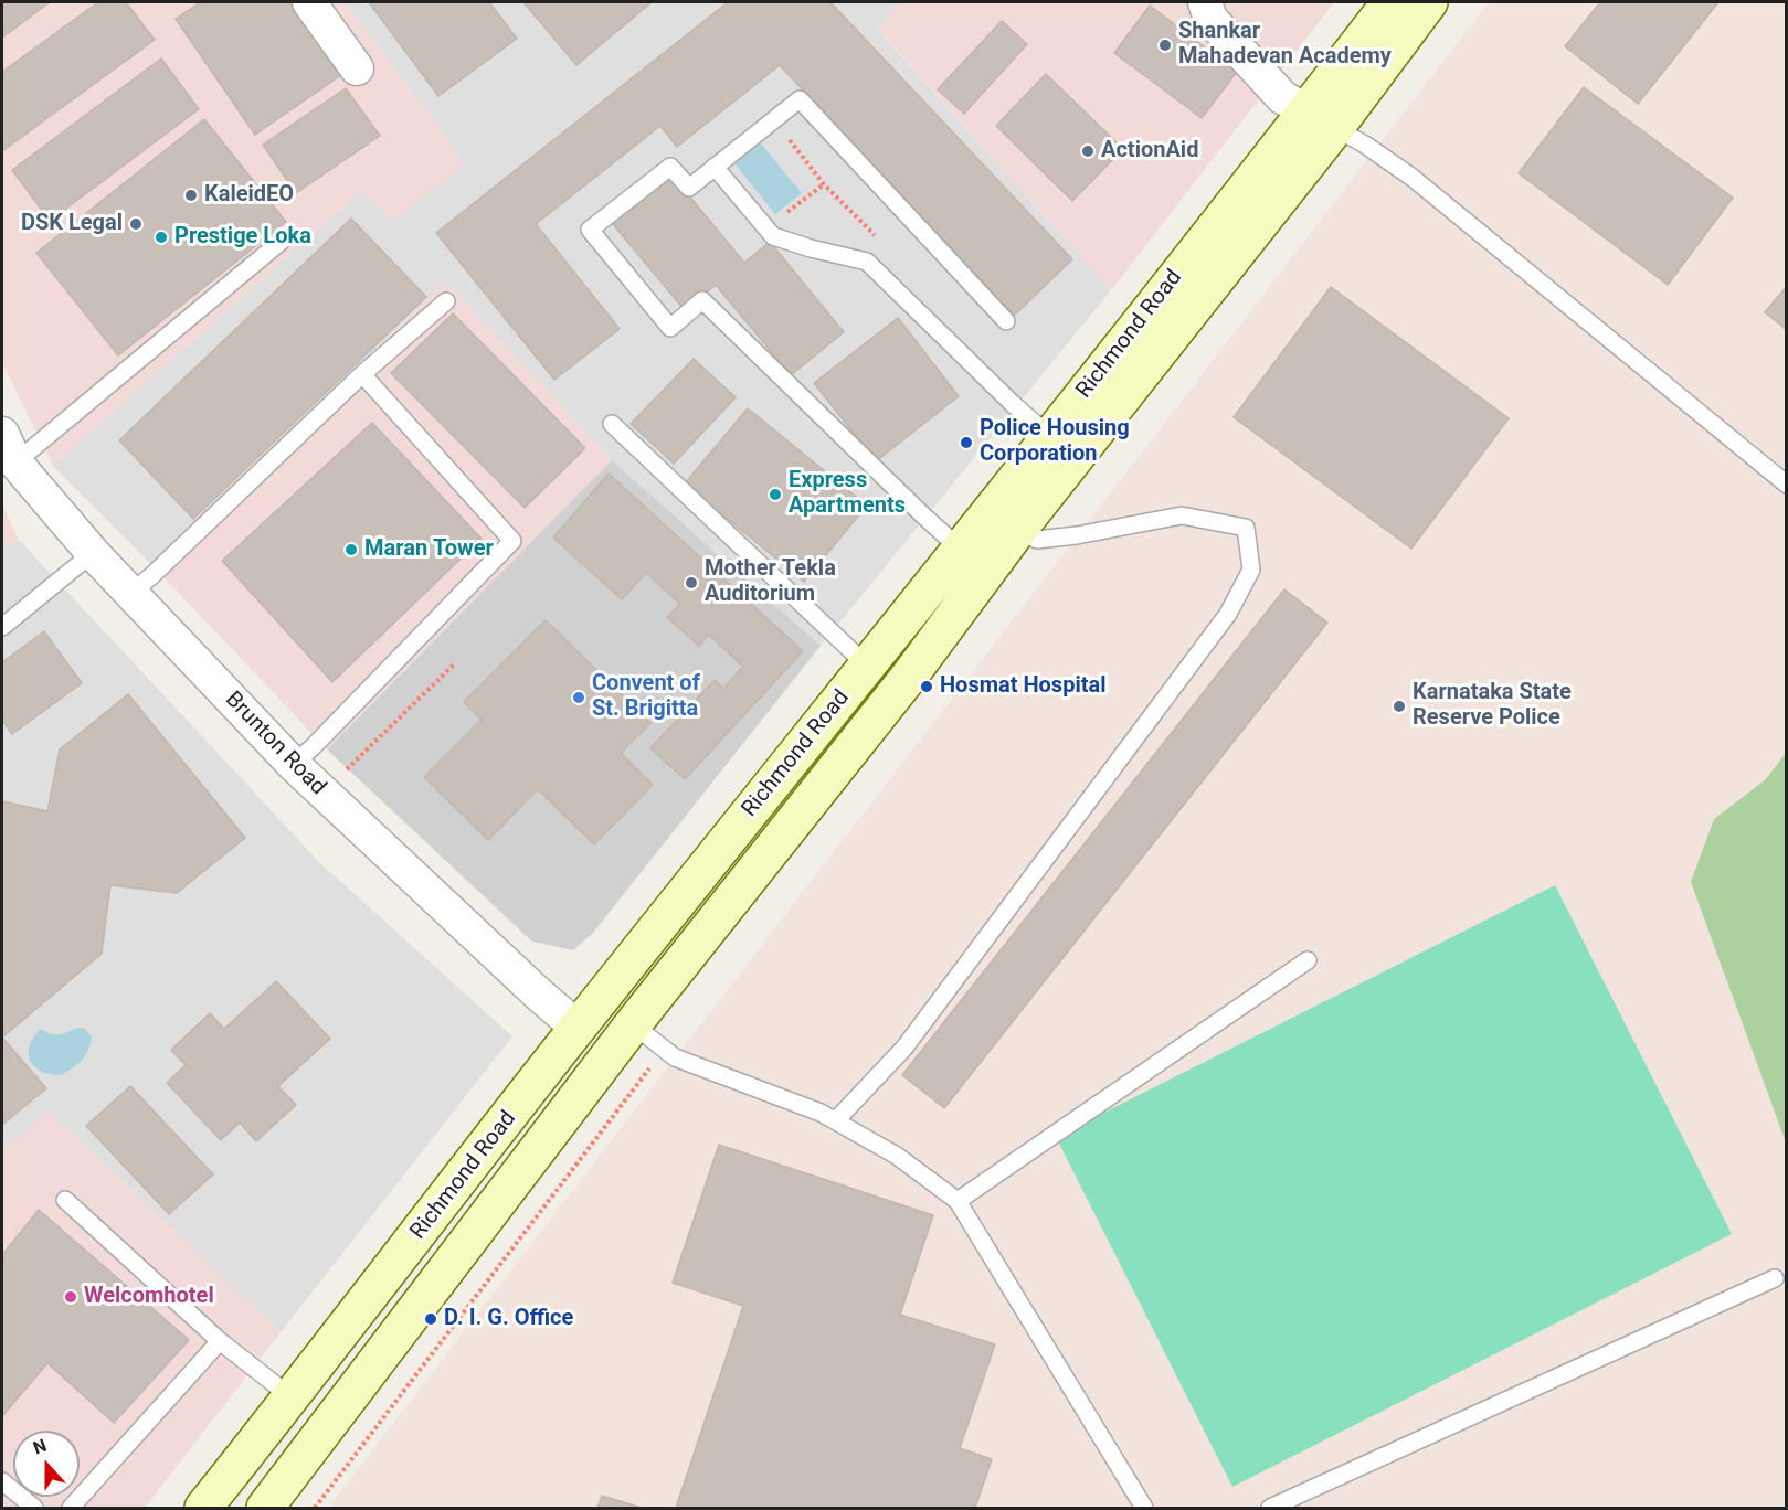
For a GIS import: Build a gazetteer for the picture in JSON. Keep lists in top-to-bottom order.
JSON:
{
  "streets": {
    "main road": ["Richmond Road"],
    "street": ["Brunton Road"]
  },
  "crossings": [
    ["Richmond Road", "Brunton Road"]
  ],
  "places": [
    "Shankar Mahadevan Academy",
    "ActionAid",
    "KaleidEO",
    "DSK Legal",
    "Prestige Loka",
    "Police Housing Corporation",
    "Express Apartments",
    "Maran Tower",
    "Mother Tekla Auditorium",
    "Hosmat Hospital",
    "Convent of St. Brigitta",
    "Karnataka State Reserve Police",
    "Welcomhotel",
    "D. I. G. Office"
  ],
  "north": "top"
}
